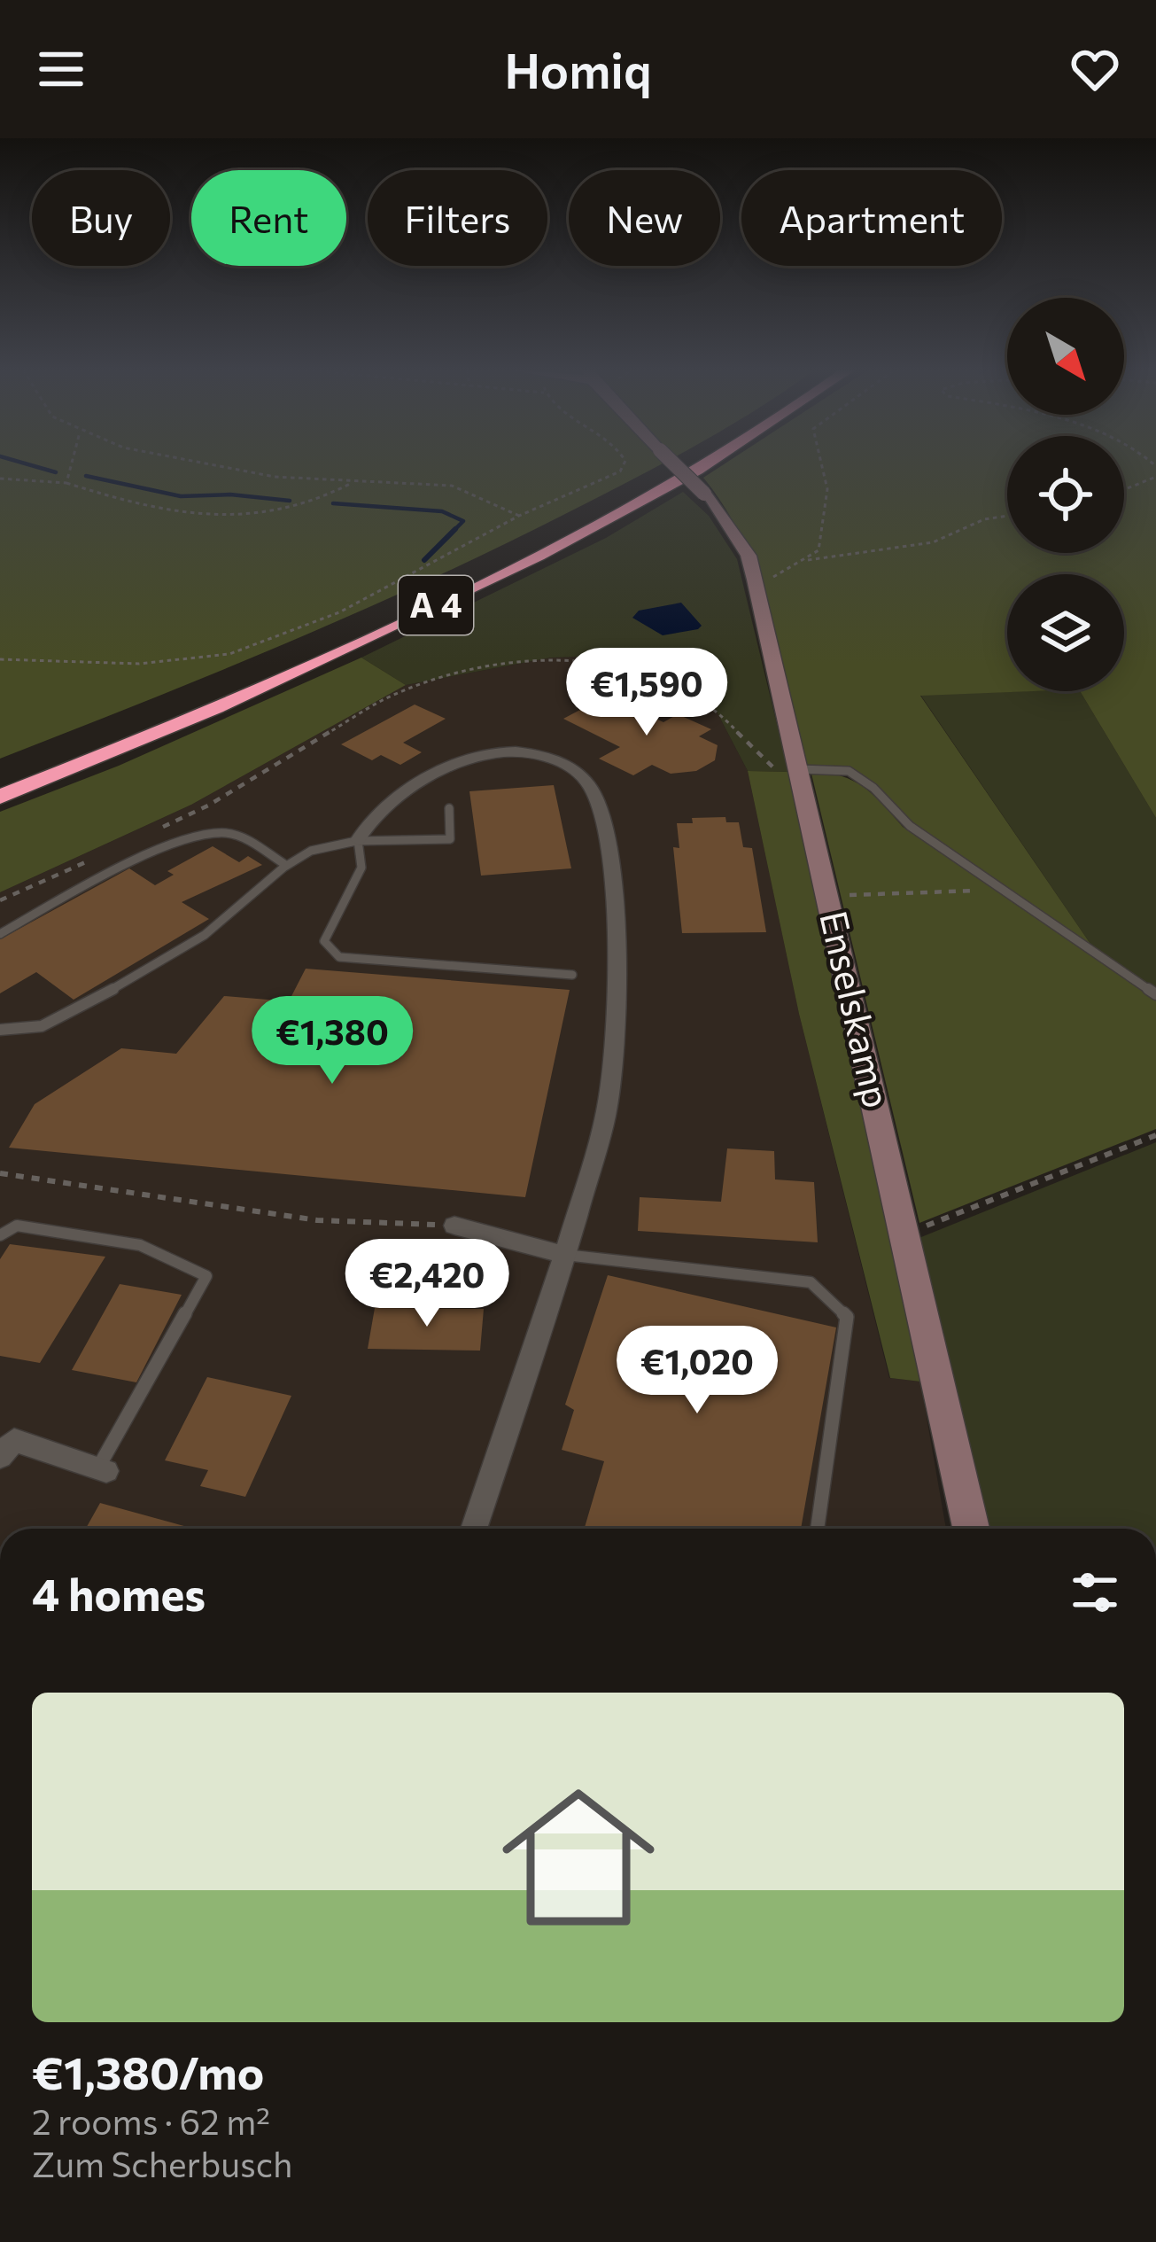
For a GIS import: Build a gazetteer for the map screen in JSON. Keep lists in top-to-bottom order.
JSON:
{
  "streets": {
    "highway": ["A 4"],
    "main road": ["Enselskamp"]
  },
  "north": "bottom right",
  "page": {
    "header": "Homiq",
    "chip": [
      "Buy",
      "Rent",
      "Filters",
      "New",
      "Apartment"
    ],
    "price": [
      "€1,590",
      "€1,380",
      "€2,420",
      "€1,020"
    ],
    "heading": "4 homes",
    "list": [
      {
        "name": "€1,380/mo",
        "note": "2 rooms · 62 m² · Zum Scherbusch"
      }
    ]
  }
}
